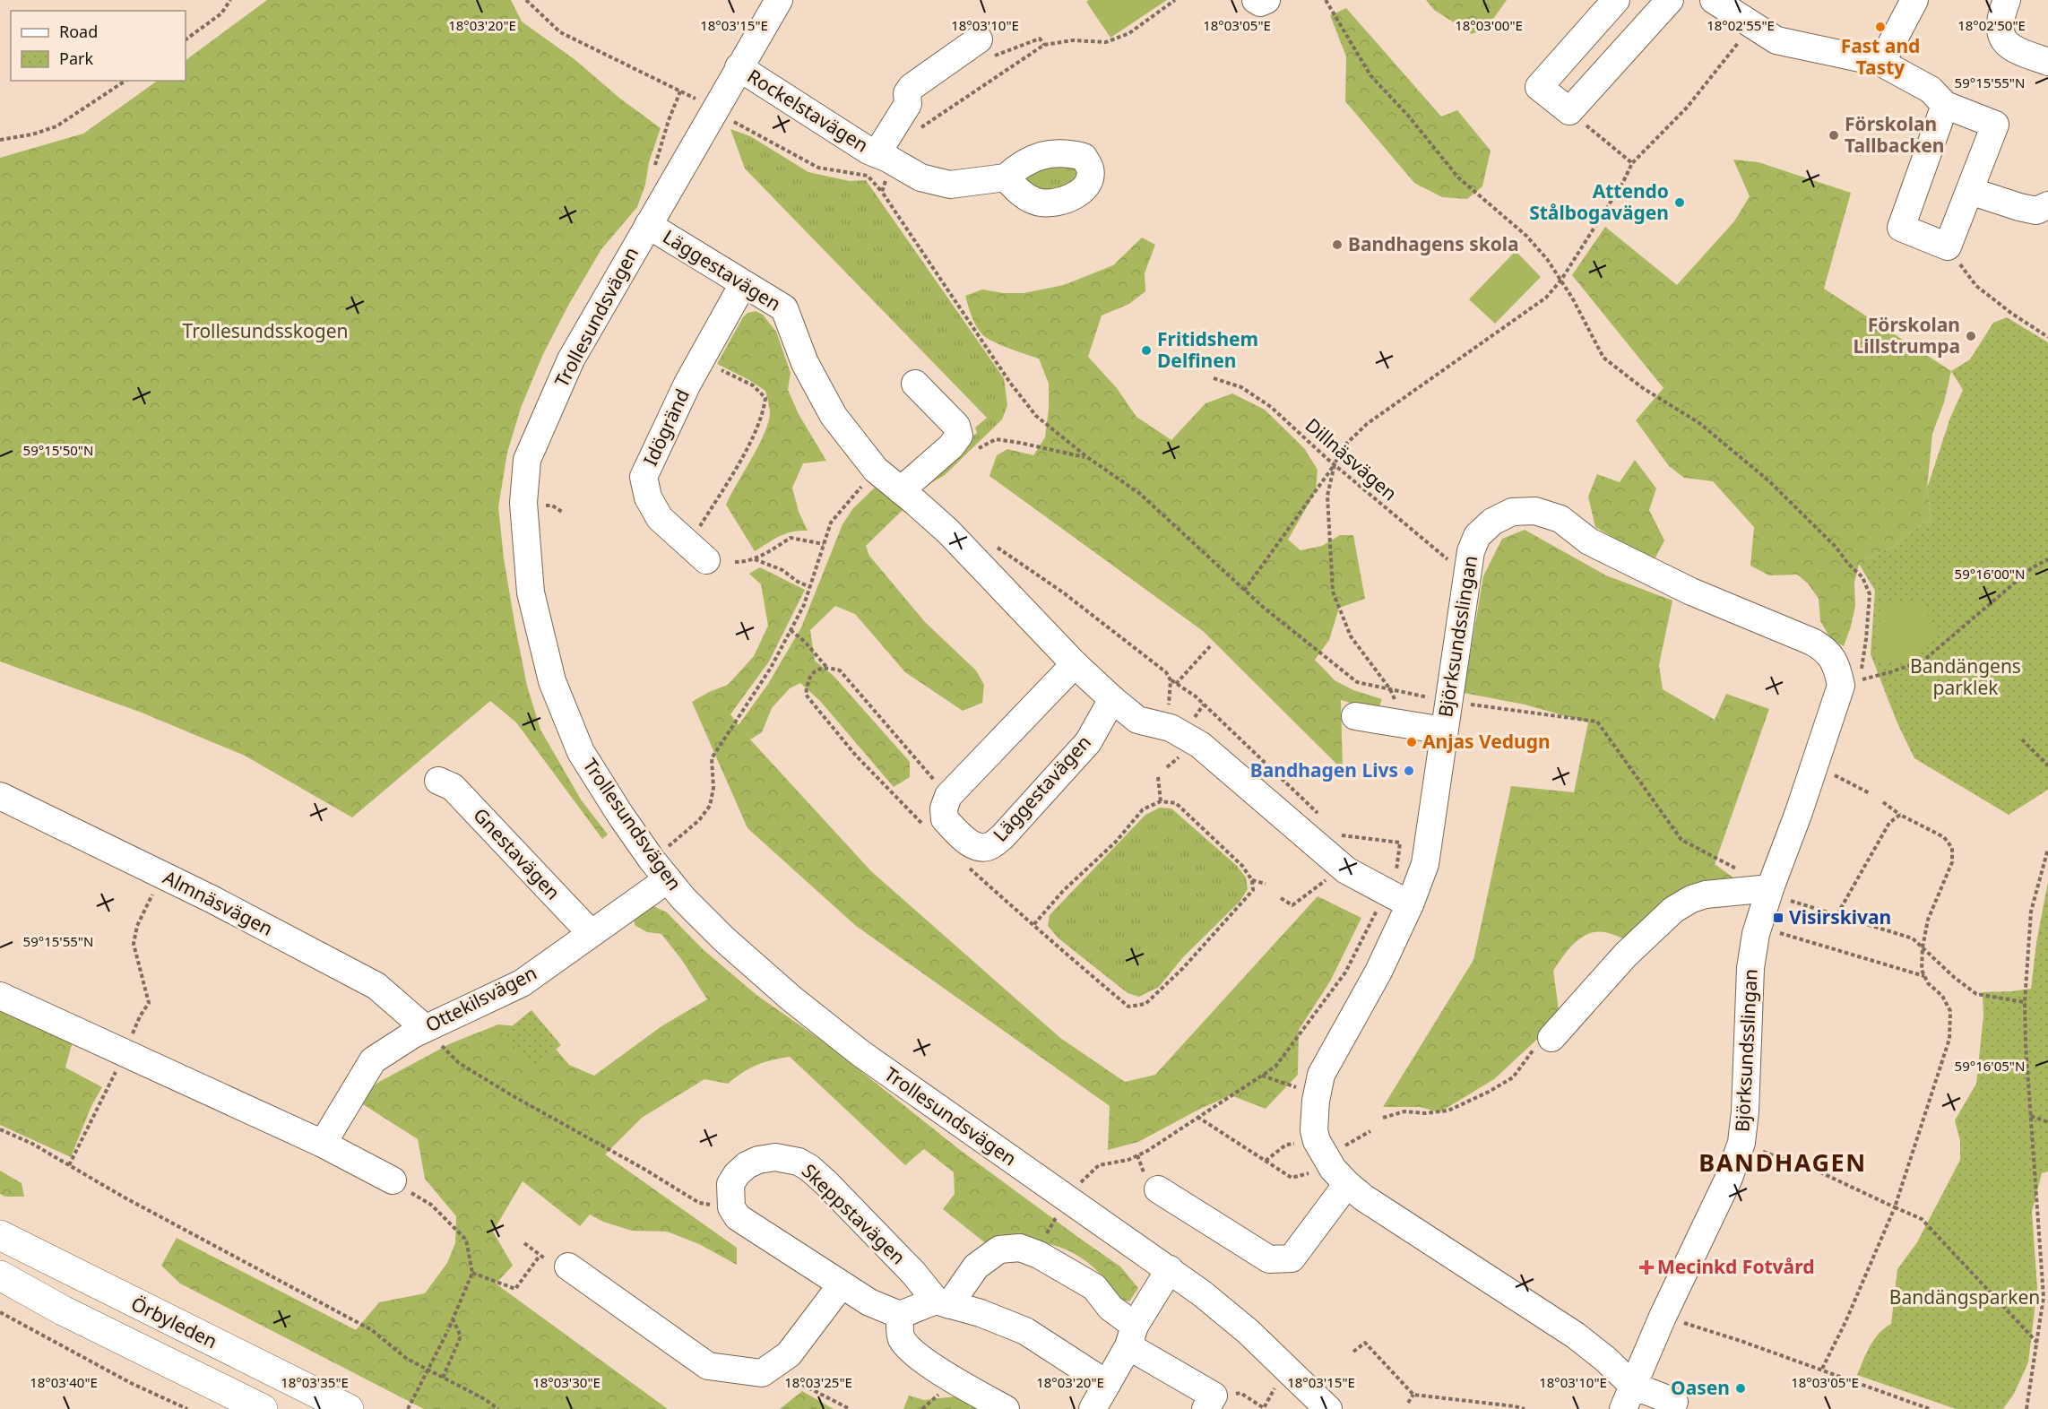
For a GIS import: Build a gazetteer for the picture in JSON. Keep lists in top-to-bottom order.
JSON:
{
  "streets": {
    "main road": ["Örbyleden"],
    "street": [
      "Rockelstavägen",
      "Läggestavägen",
      "Trollesundsvägen",
      "Idögränd",
      "Björksundsslingan",
      "Gnestavägen",
      "Almnäsvägen",
      "Ottekilsvägen",
      "Skeppstavägen"
    ],
    "path": ["Dillnäsvägen"]
  },
  "crossings": [
    ["Rockelstavägen", "Trollesundsvägen"],
    ["Läggestavägen", "Trollesundsvägen"],
    ["Läggestavägen", "Idögränd"],
    ["Läggestavägen", "Björksundsslingan"],
    ["Trollesundsvägen", "Ottekilsvägen"],
    ["Dillnäsvägen", "Björksundsslingan"],
    ["Gnestavägen", "Ottekilsvägen"],
    ["Almnäsvägen", "Ottekilsvägen"]
  ],
  "districts": ["BANDHAGEN"],
  "parks": ["Trollesundsskogen", "Bandängens parklek", "Bandängsparken"],
  "places": {
    "other": [
      "Fast and Tasty",
      "Förskolan Tallbacken",
      "Attendo Stålbogavägen",
      "Bandhagens skola",
      "Förskolan Lillstrumpa",
      "Fritidshem Delfinen",
      "Anjas Vedugn",
      "Bandhagen Livs",
      "Oasen"
    ],
    "transit": ["Visirskivan"],
    "health": ["Mecinkd Fotvård"]
  },
  "legend": ["Road", "Park"],
  "coordinates": [
    "18°03'20\"E",
    "18°03'15\"E",
    "18°03'10\"E",
    "18°03'05\"E",
    "18°03'00\"E",
    "18°02'55\"E",
    "18°02'50\"E",
    "59°15'55\"N",
    "59°15'50\"N",
    "59°16'00\"N",
    "59°16'05\"N",
    "18°03'40\"E",
    "18°03'35\"E",
    "18°03'30\"E",
    "18°03'25\"E"
  ]
}
